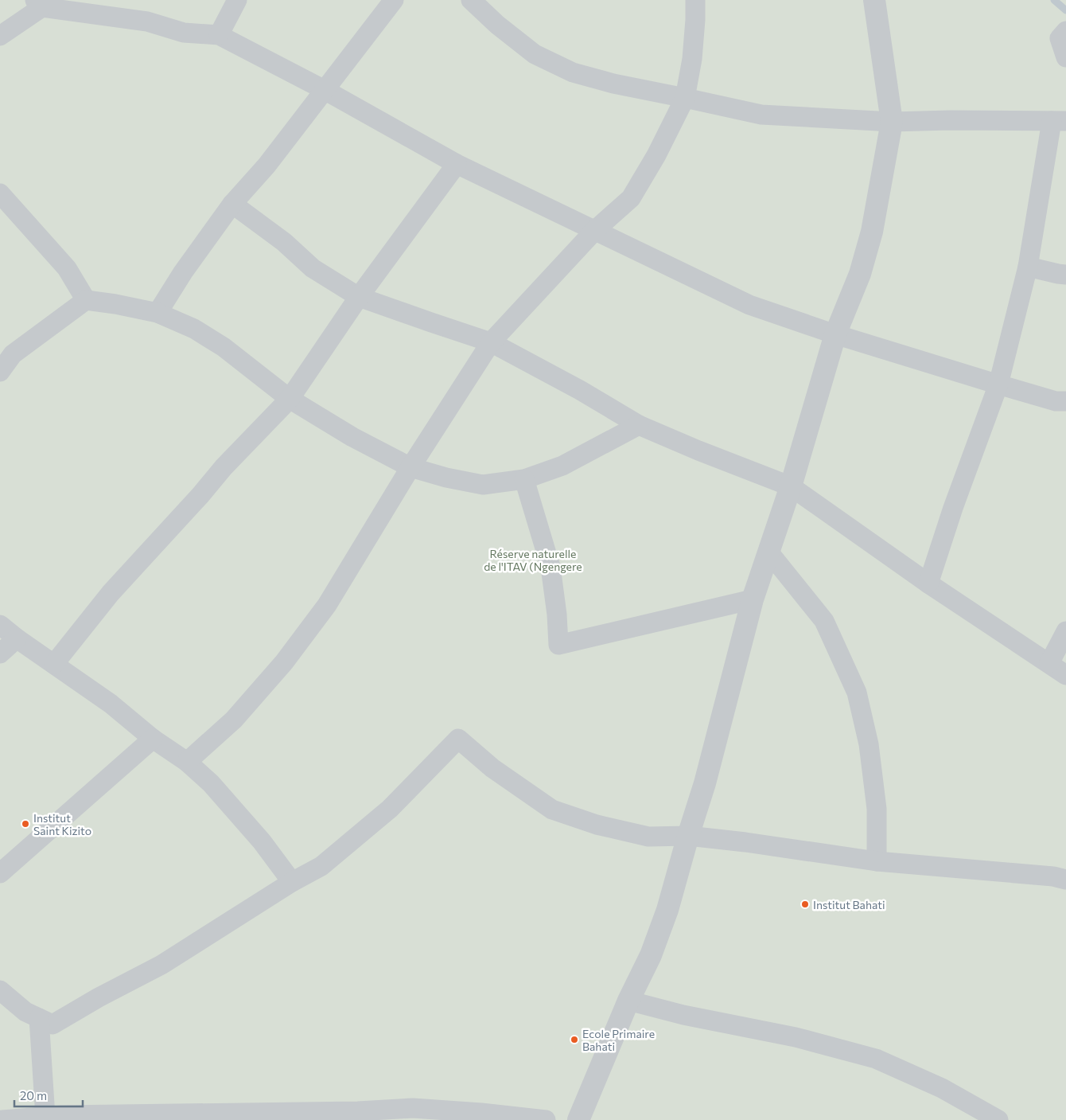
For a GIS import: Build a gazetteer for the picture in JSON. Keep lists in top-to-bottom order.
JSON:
{
  "parks": ["Réserve naturelle de l'ITAV (Ngengere"],
  "places": ["Institut Saint Kizito", "Institut Bahati", "Ecole Primaire Bahati"],
  "scale_bar": "20 m"
}
